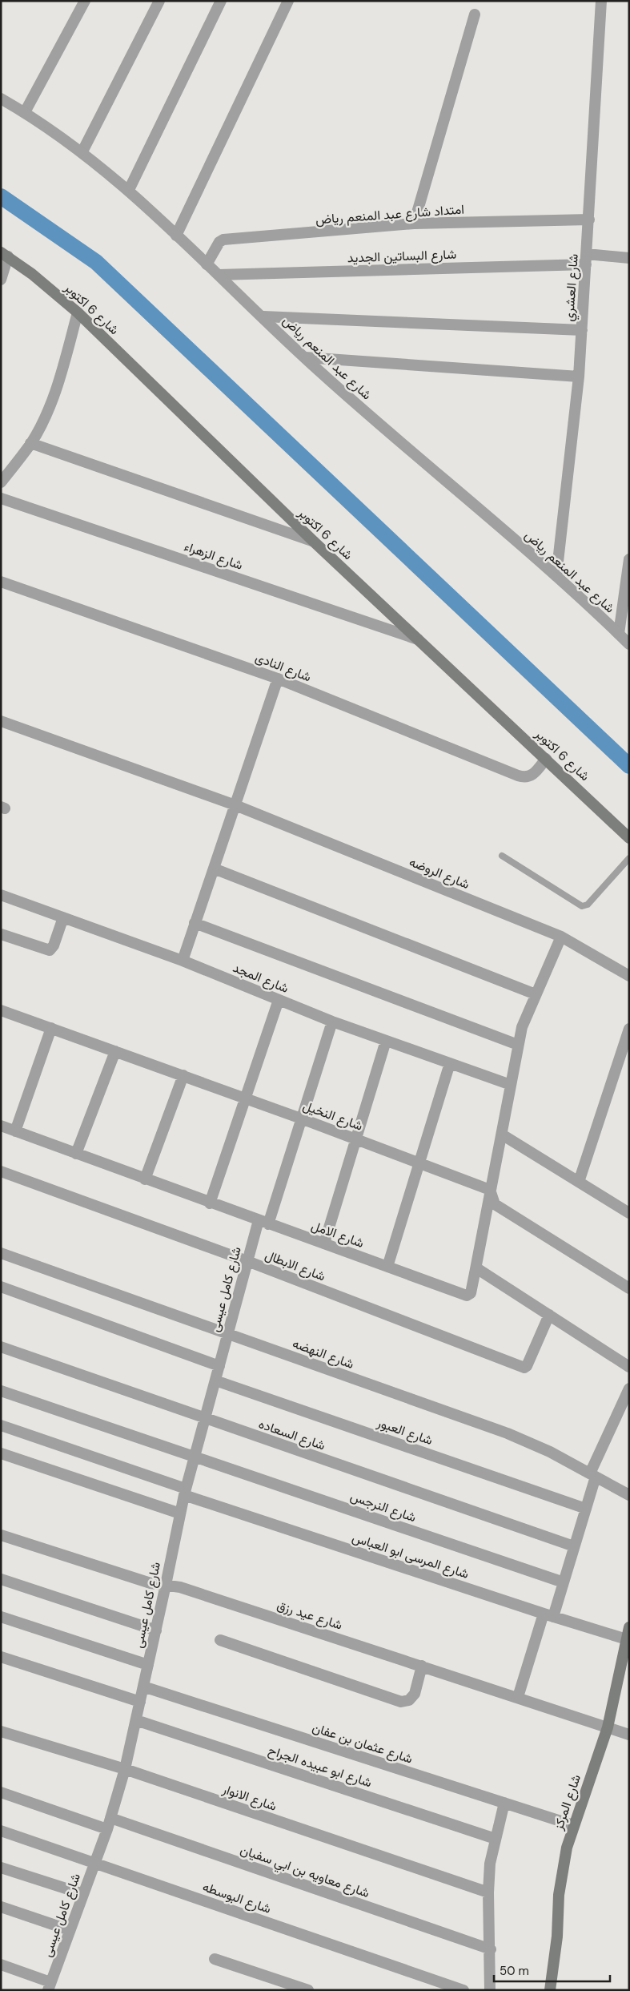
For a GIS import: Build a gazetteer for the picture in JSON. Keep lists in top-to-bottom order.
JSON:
{
  "streets": {
    "main road": ["شارع 6 اكتوبر", "شارع المركز"],
    "street": [
      "امتداد شارع عبد المنعم رياض",
      "شارع البساتين الجديد",
      "شارع العشري",
      "شارع عبد المنعم رياض",
      "شارع الزهراء",
      "شارع النادى",
      "شارع الروضه",
      "شارع المجد",
      "شارع النخيل",
      "شارع الامل",
      "شارع الابطال",
      "شارع كامل عيسى",
      "شارع النهضه",
      "شارع العبور",
      "شارع السعاده",
      "شارع النرجس",
      "شارع المرسى ابو العباس",
      "شارع عيد رزق",
      "شارع عثمان بن عفان",
      "شارع ابو عبيده الجراح",
      "شارع الانوار",
      "شارع معاويه بن ابي سفيان",
      "شارع البوسطه"
    ]
  },
  "crossings": [
    ["امتداد شارع عبد المنعم رياض", "شارع العشري"],
    ["امتداد شارع عبد المنعم رياض", "شارع عبد المنعم رياض"],
    ["شارع البساتين الجديد", "شارع العشري"],
    ["شارع البساتين الجديد", "شارع عبد المنعم رياض"],
    ["شارع العشري", "شارع عبد المنعم رياض"],
    ["شارع 6 اكتوبر", "شارع الزهراء"],
    ["شارع 6 اكتوبر", "شارع النادى"],
    ["شارع المجد", "شارع كامل عيسى"],
    ["شارع النخيل", "شارع كامل عيسى"],
    ["شارع الامل", "شارع كامل عيسى"],
    ["شارع الابطال", "شارع كامل عيسى"],
    ["شارع كامل عيسى", "شارع النهضه"],
    ["شارع كامل عيسى", "شارع العبور"],
    ["شارع كامل عيسى", "شارع السعاده"],
    ["شارع كامل عيسى", "شارع النرجس"],
    ["شارع كامل عيسى", "شارع المرسى ابو العباس"],
    ["شارع كامل عيسى", "شارع عيد رزق"],
    ["شارع كامل عيسى", "شارع عثمان بن عفان"],
    ["شارع كامل عيسى", "شارع ابو عبيده الجراح"],
    ["شارع كامل عيسى", "شارع الانوار"],
    ["شارع كامل عيسى", "شارع معاويه بن ابي سفيان"],
    ["شارع كامل عيسى", "شارع البوسطه"],
    ["شارع المرسى ابو العباس", "شارع المركز"],
    ["شارع عيد رزق", "شارع المركز"],
    ["شارع عثمان بن عفان", "شارع المركز"]
  ],
  "scale_bar": "50 m"
}
